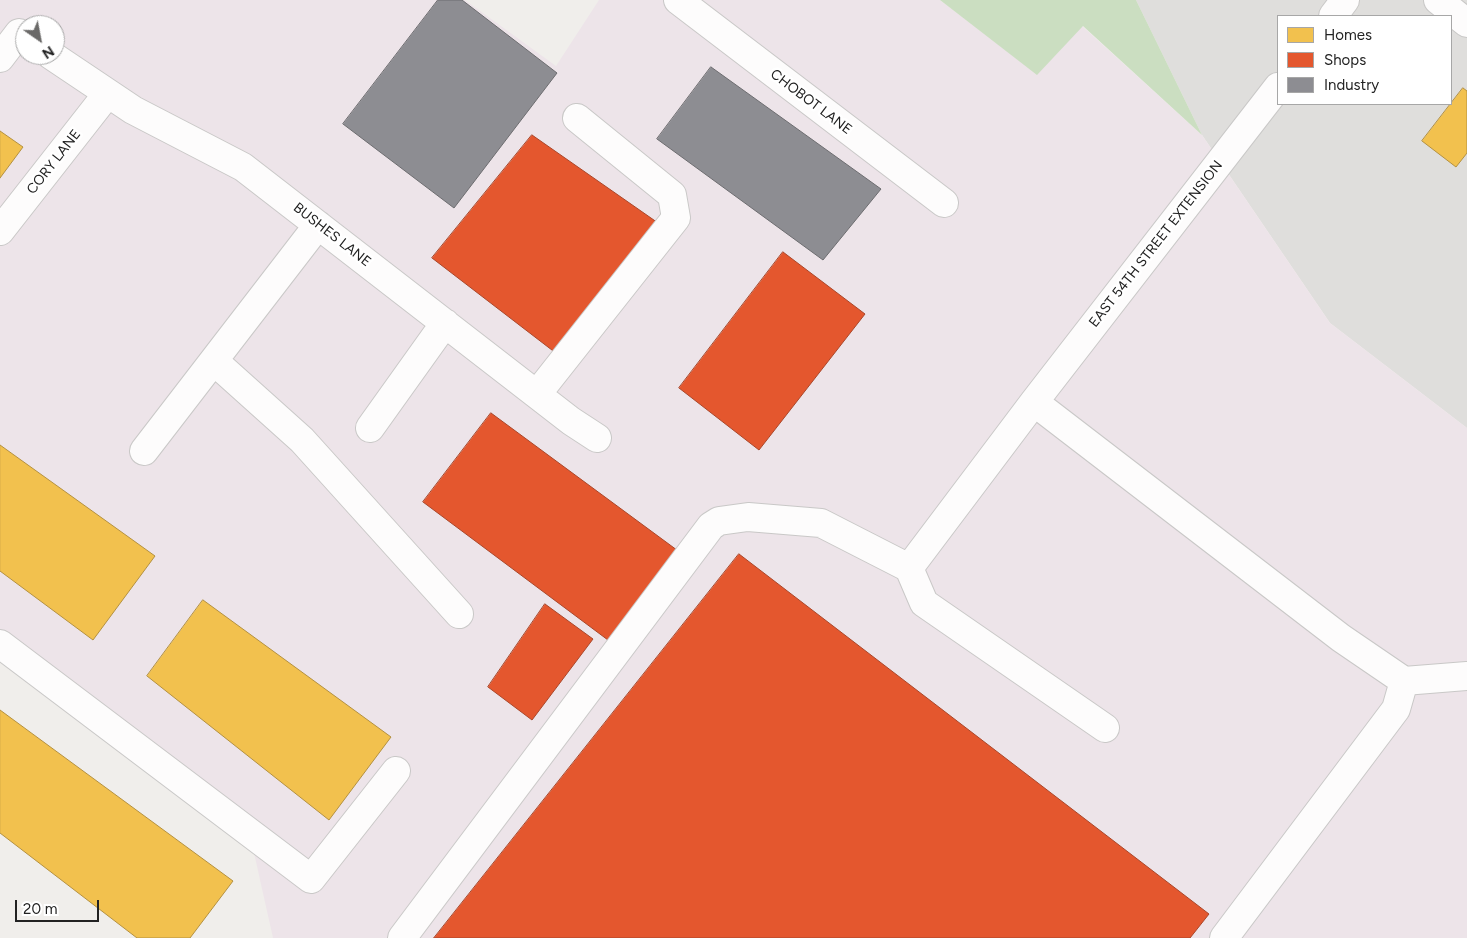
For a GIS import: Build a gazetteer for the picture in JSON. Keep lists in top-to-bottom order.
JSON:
{
  "streets": {
    "street": [
      "CHOBOT LANE",
      "CORY LANE",
      "BUSHES LANE",
      "EAST 54TH STREET EXTENSION"
    ]
  },
  "crossings": [
    ["CORY LANE", "BUSHES LANE"]
  ],
  "legend": ["Homes", "Shops", "Industry"],
  "scale_bar": "20 m",
  "north": "bottom right"
}
